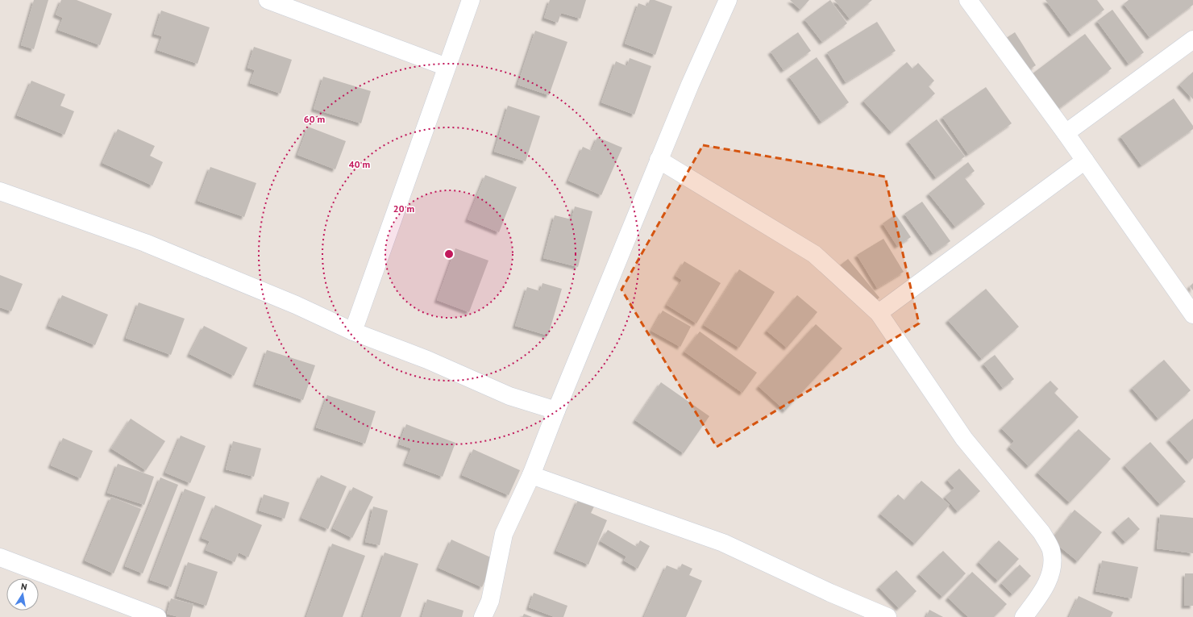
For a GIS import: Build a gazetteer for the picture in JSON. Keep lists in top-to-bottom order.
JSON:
{
  "north": "top",
  "rings": ["60 m", "40 m", "20 m"]
}
